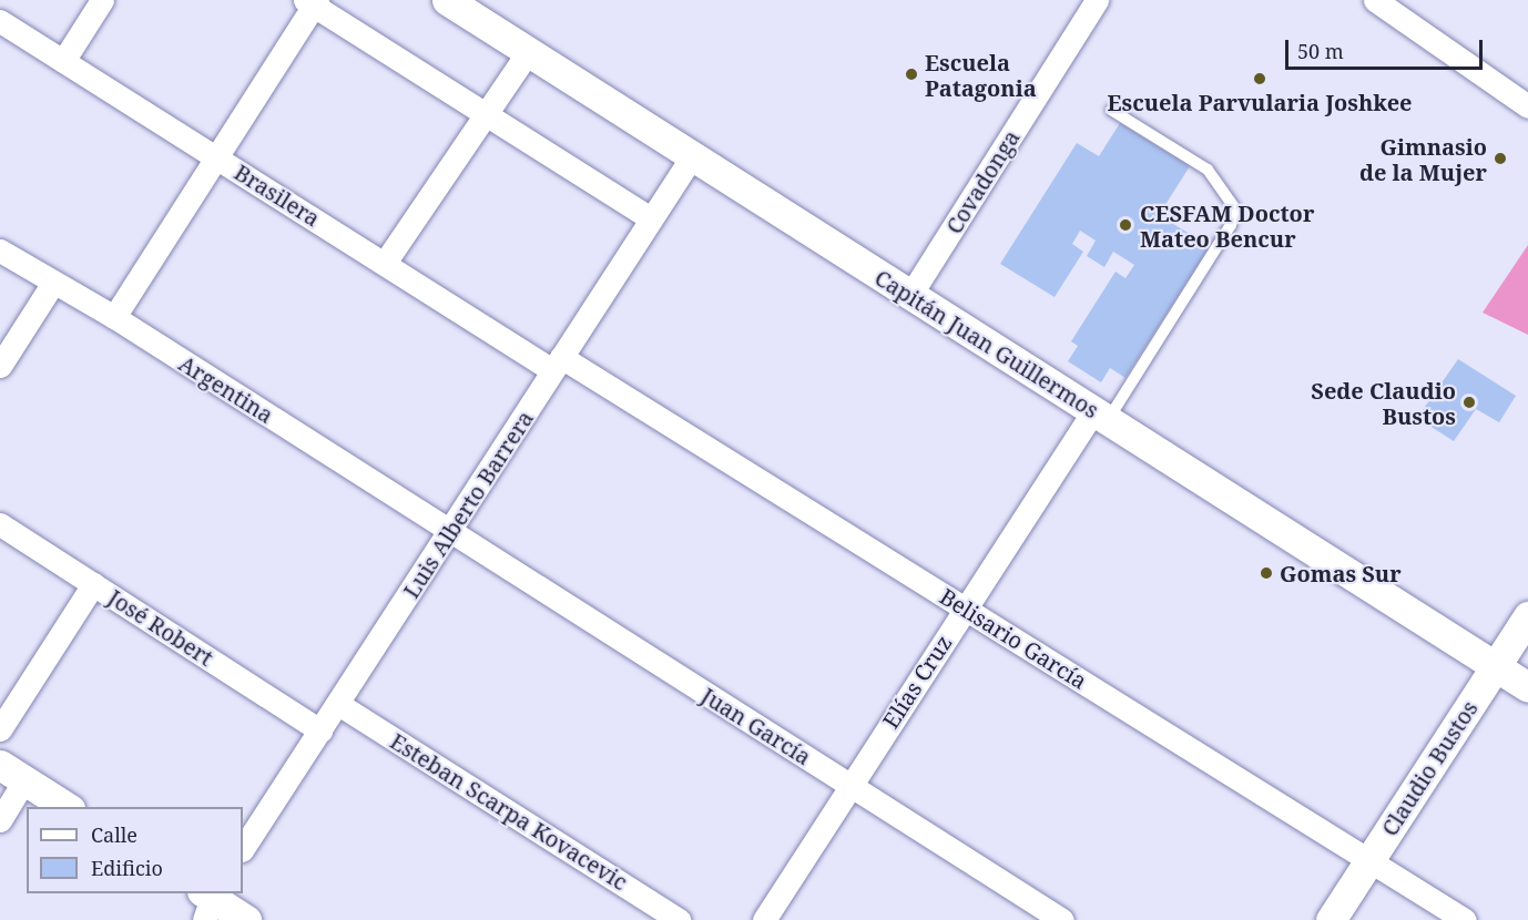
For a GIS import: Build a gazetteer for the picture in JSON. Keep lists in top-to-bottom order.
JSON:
{
  "streets": {
    "street": [
      "Covadonga",
      "Brasilera",
      "Capitán Juan Guillermos",
      "Argentina",
      "Luis Alberto Barrera",
      "José Robert",
      "Belisario García",
      "Elías Cruz",
      "Juan García",
      "Claudio Bustos",
      "Esteban Scarpa Kovacevic"
    ]
  },
  "crossings": [
    ["Covadonga", "Capitán Juan Guillermos"],
    ["Brasilera", "Luis Alberto Barrera"],
    ["Brasilera", "Belisario García"],
    ["Capitán Juan Guillermos", "Luis Alberto Barrera"],
    ["Capitán Juan Guillermos", "Elías Cruz"],
    ["Capitán Juan Guillermos", "Claudio Bustos"],
    ["Argentina", "Luis Alberto Barrera"],
    ["Argentina", "Juan García"],
    ["Luis Alberto Barrera", "José Robert"],
    ["Luis Alberto Barrera", "Belisario García"],
    ["Luis Alberto Barrera", "Juan García"],
    ["Luis Alberto Barrera", "Esteban Scarpa Kovacevic"],
    ["Belisario García", "Elías Cruz"],
    ["Belisario García", "Claudio Bustos"],
    ["Elías Cruz", "Juan García"]
  ],
  "places": [
    "Escuela Patagonia",
    "Escuela Parvularia Joshkee",
    "Gimnasio de la Mujer",
    "CESFAM Doctor Mateo Bencur",
    "Sede Claudio Bustos",
    "Gomas Sur"
  ],
  "legend": ["Calle", "Edificio"],
  "scale_bar": "50 m"
}
